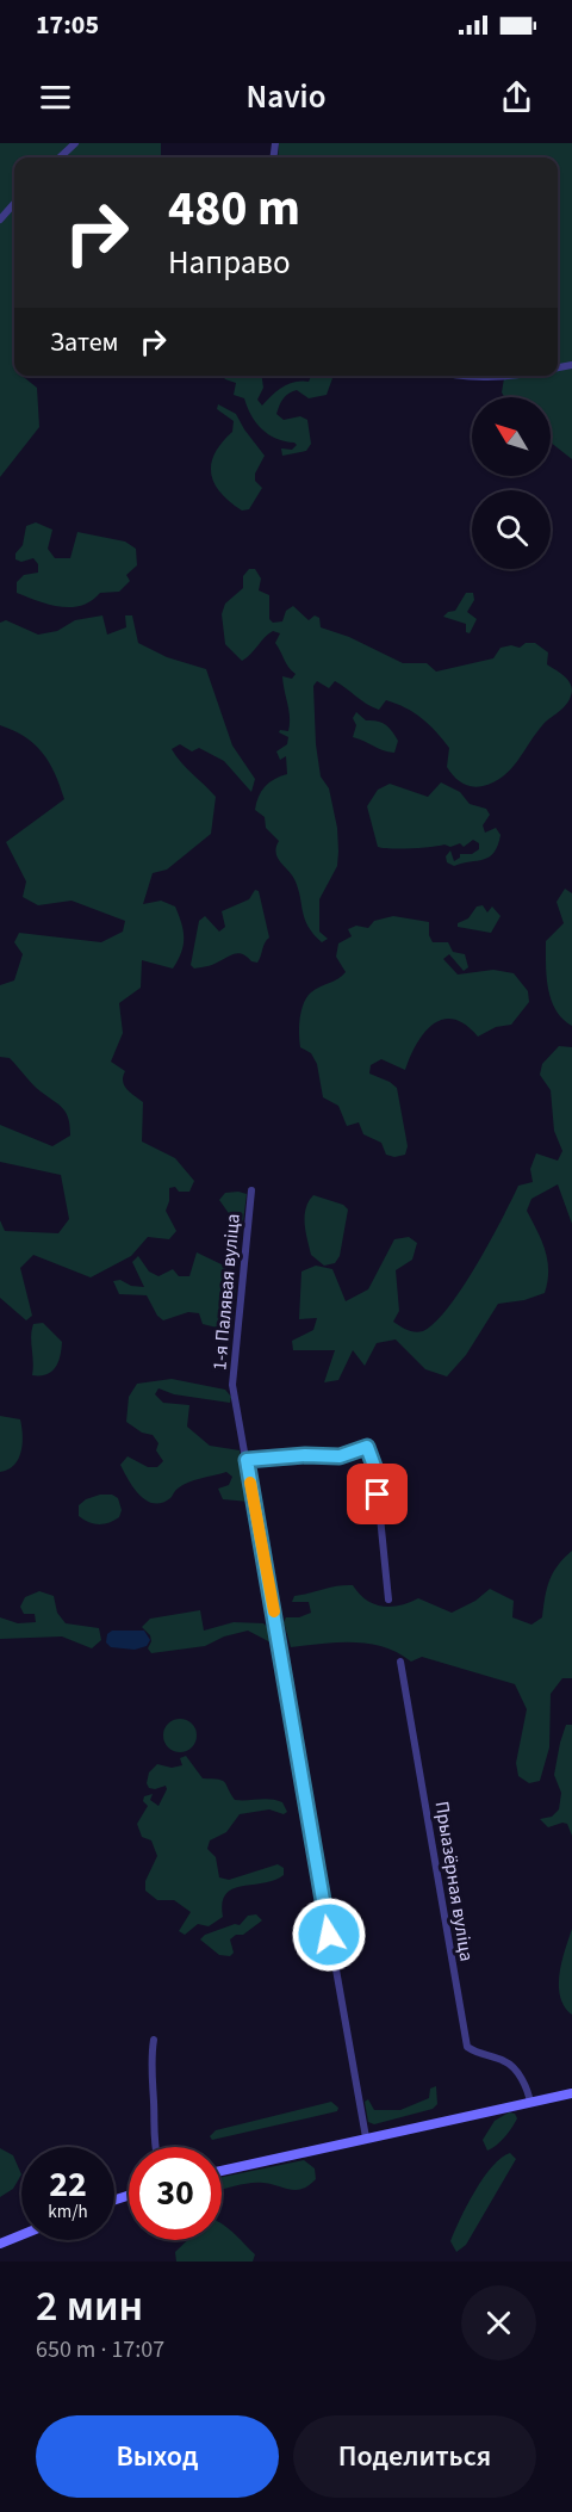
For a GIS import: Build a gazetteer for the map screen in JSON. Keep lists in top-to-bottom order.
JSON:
{
  "streets": {
    "street": ["1-я Палявая вуліца", "Прыазёрная вуліца"]
  },
  "north": "top left",
  "page": {
    "status": "17:05",
    "header": "Navio",
    "turn": ["480 m", "Направо"],
    "then": "Затем",
    "speed": "22 km/h",
    "limit": "30",
    "heading": ["2 мин", "650 m · 17:07"],
    "buttons": ["Выход", "Поделиться"]
  }
}
